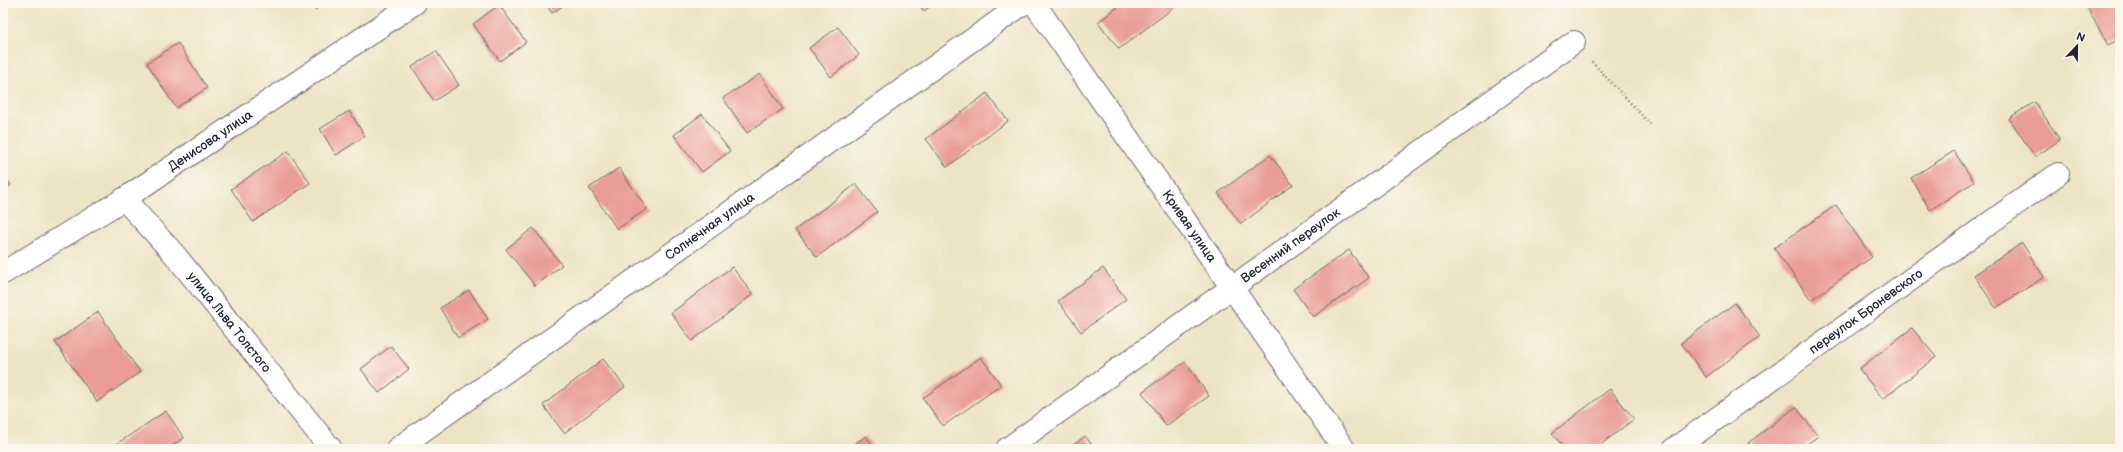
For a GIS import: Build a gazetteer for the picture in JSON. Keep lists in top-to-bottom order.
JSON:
{
  "streets": {
    "street": [
      "Денисова улица",
      "Солнечная улица",
      "Кривая улица",
      "Весенний переулок",
      "переулок Броневского",
      "улица Льва Толстого"
    ]
  },
  "crossings": [
    ["Денисова улица", "улица Льва Толстого"],
    ["Кривая улица", "Весенний переулок"]
  ],
  "north": "top"
}
